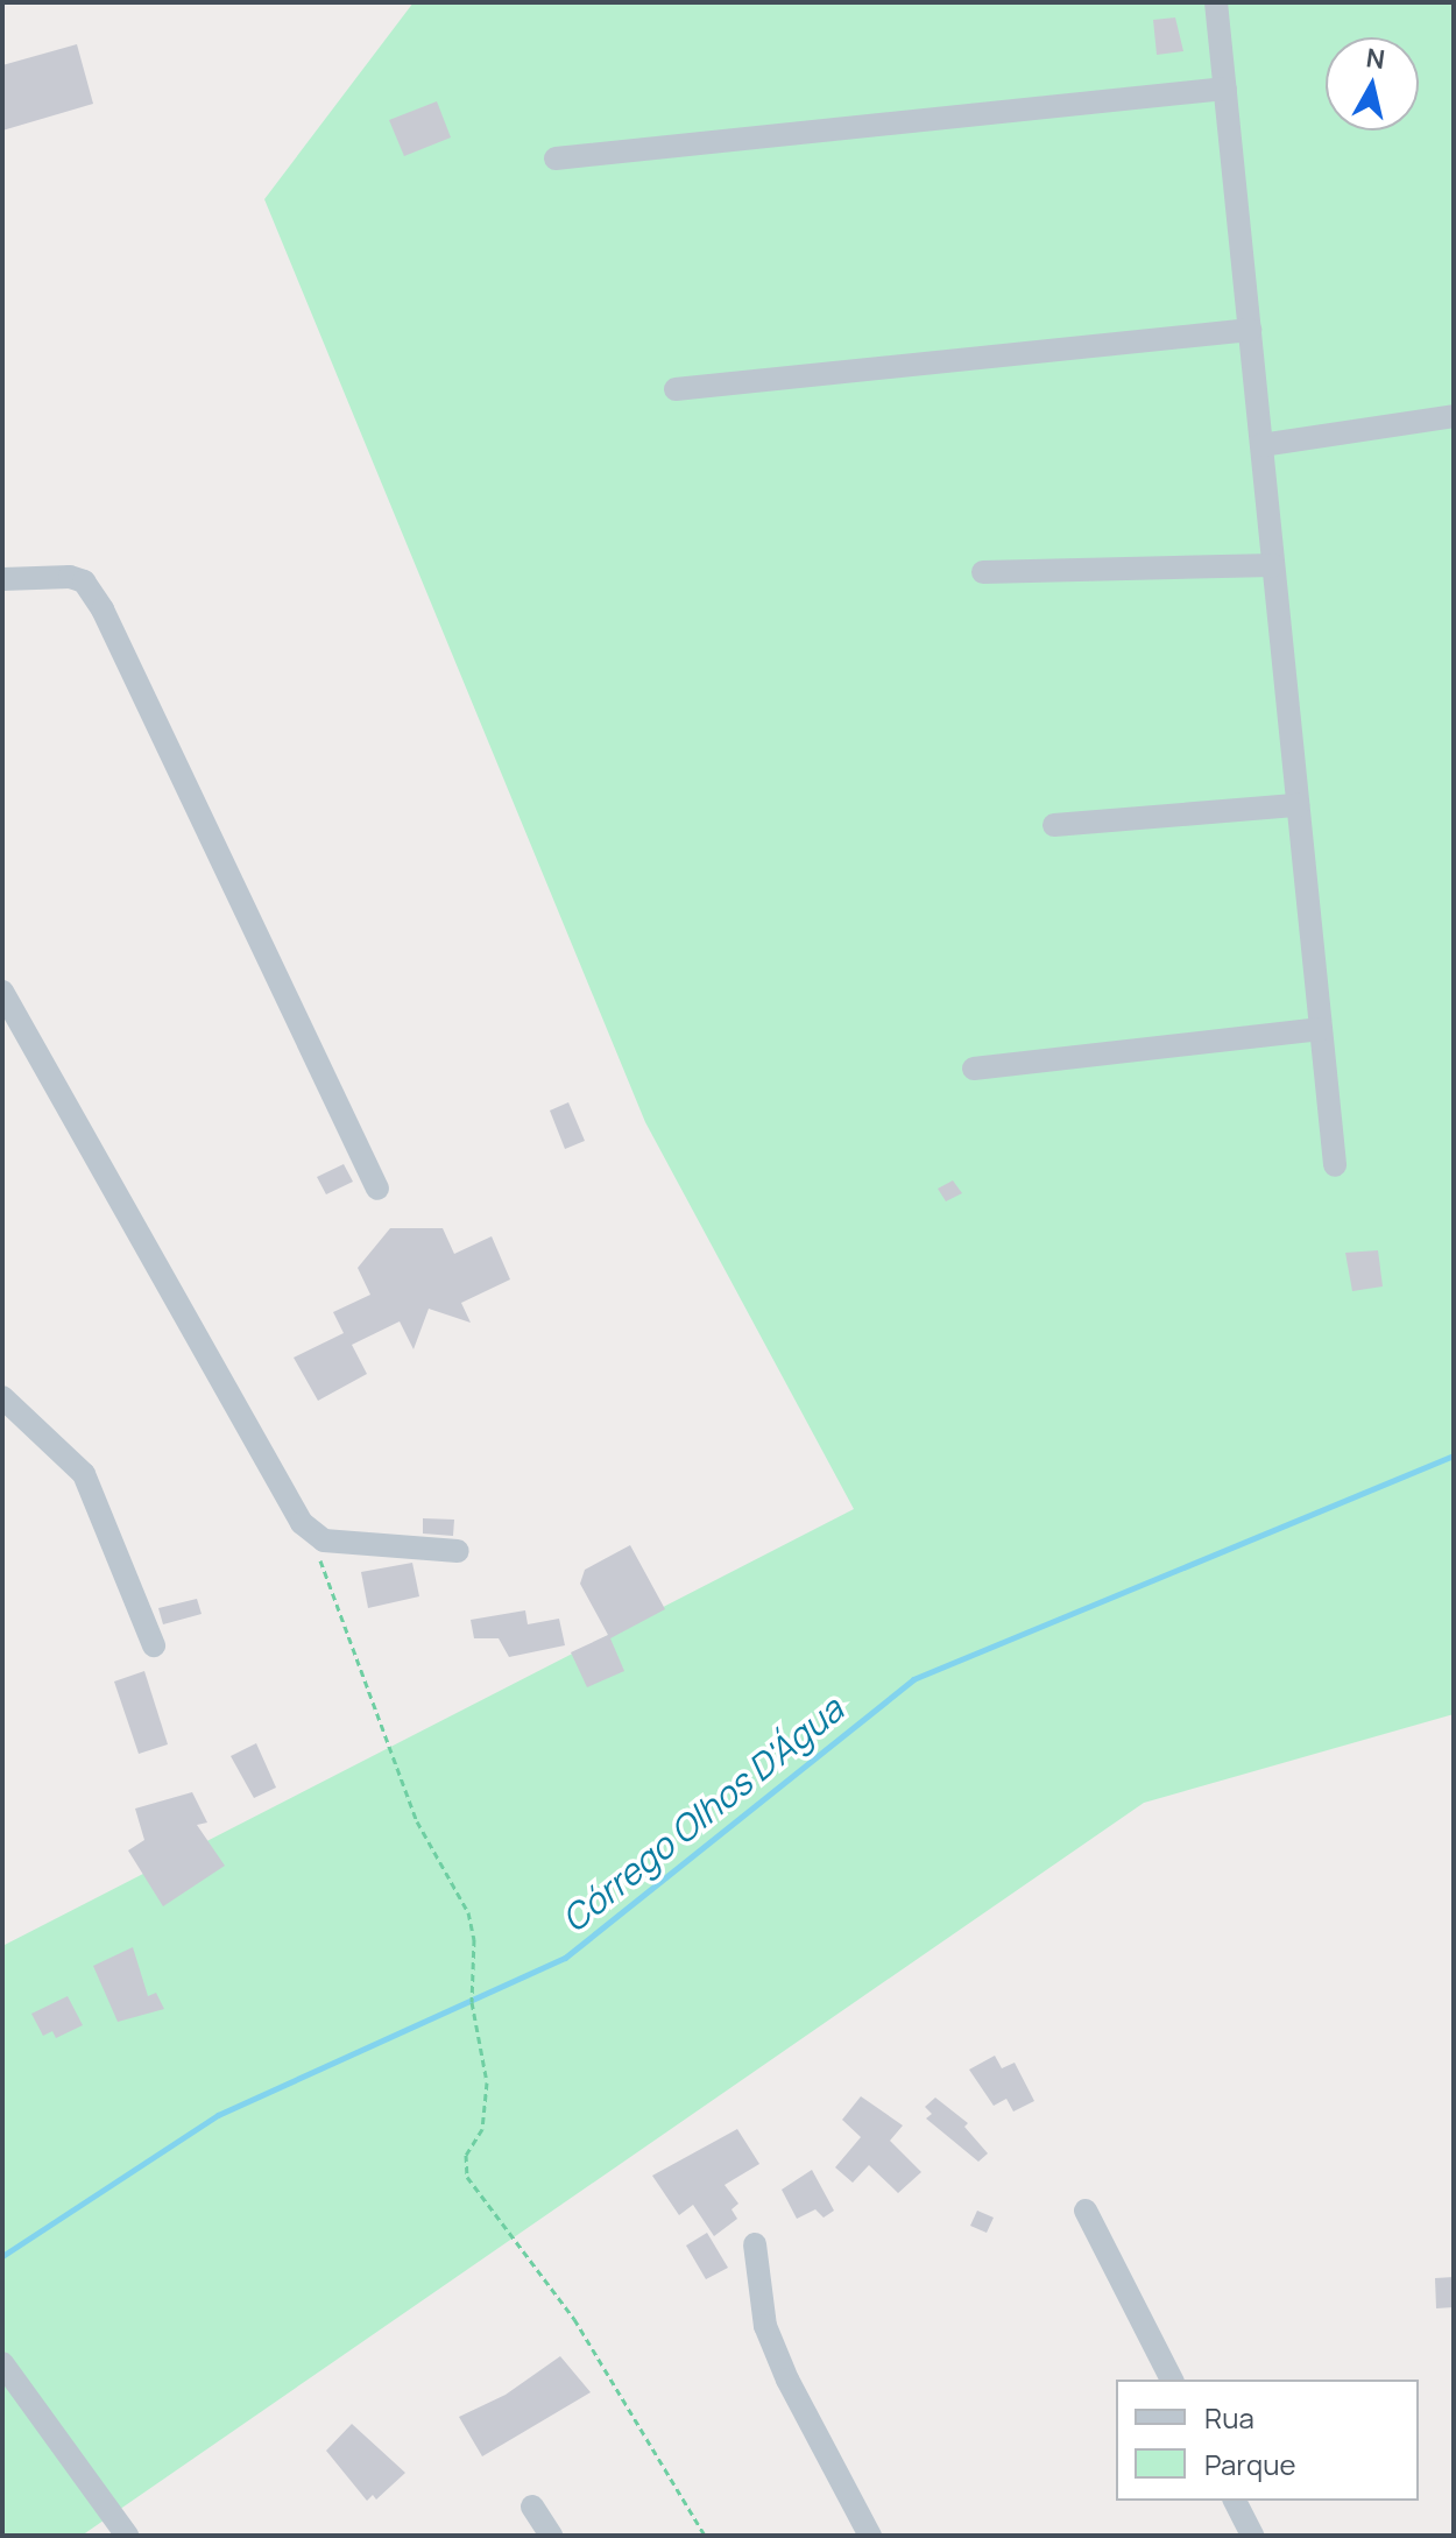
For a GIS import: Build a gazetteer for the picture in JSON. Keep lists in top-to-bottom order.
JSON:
{
  "water": ["Córrego Olhos D'Água"],
  "legend": ["Rua", "Parque"],
  "north": "top"
}
